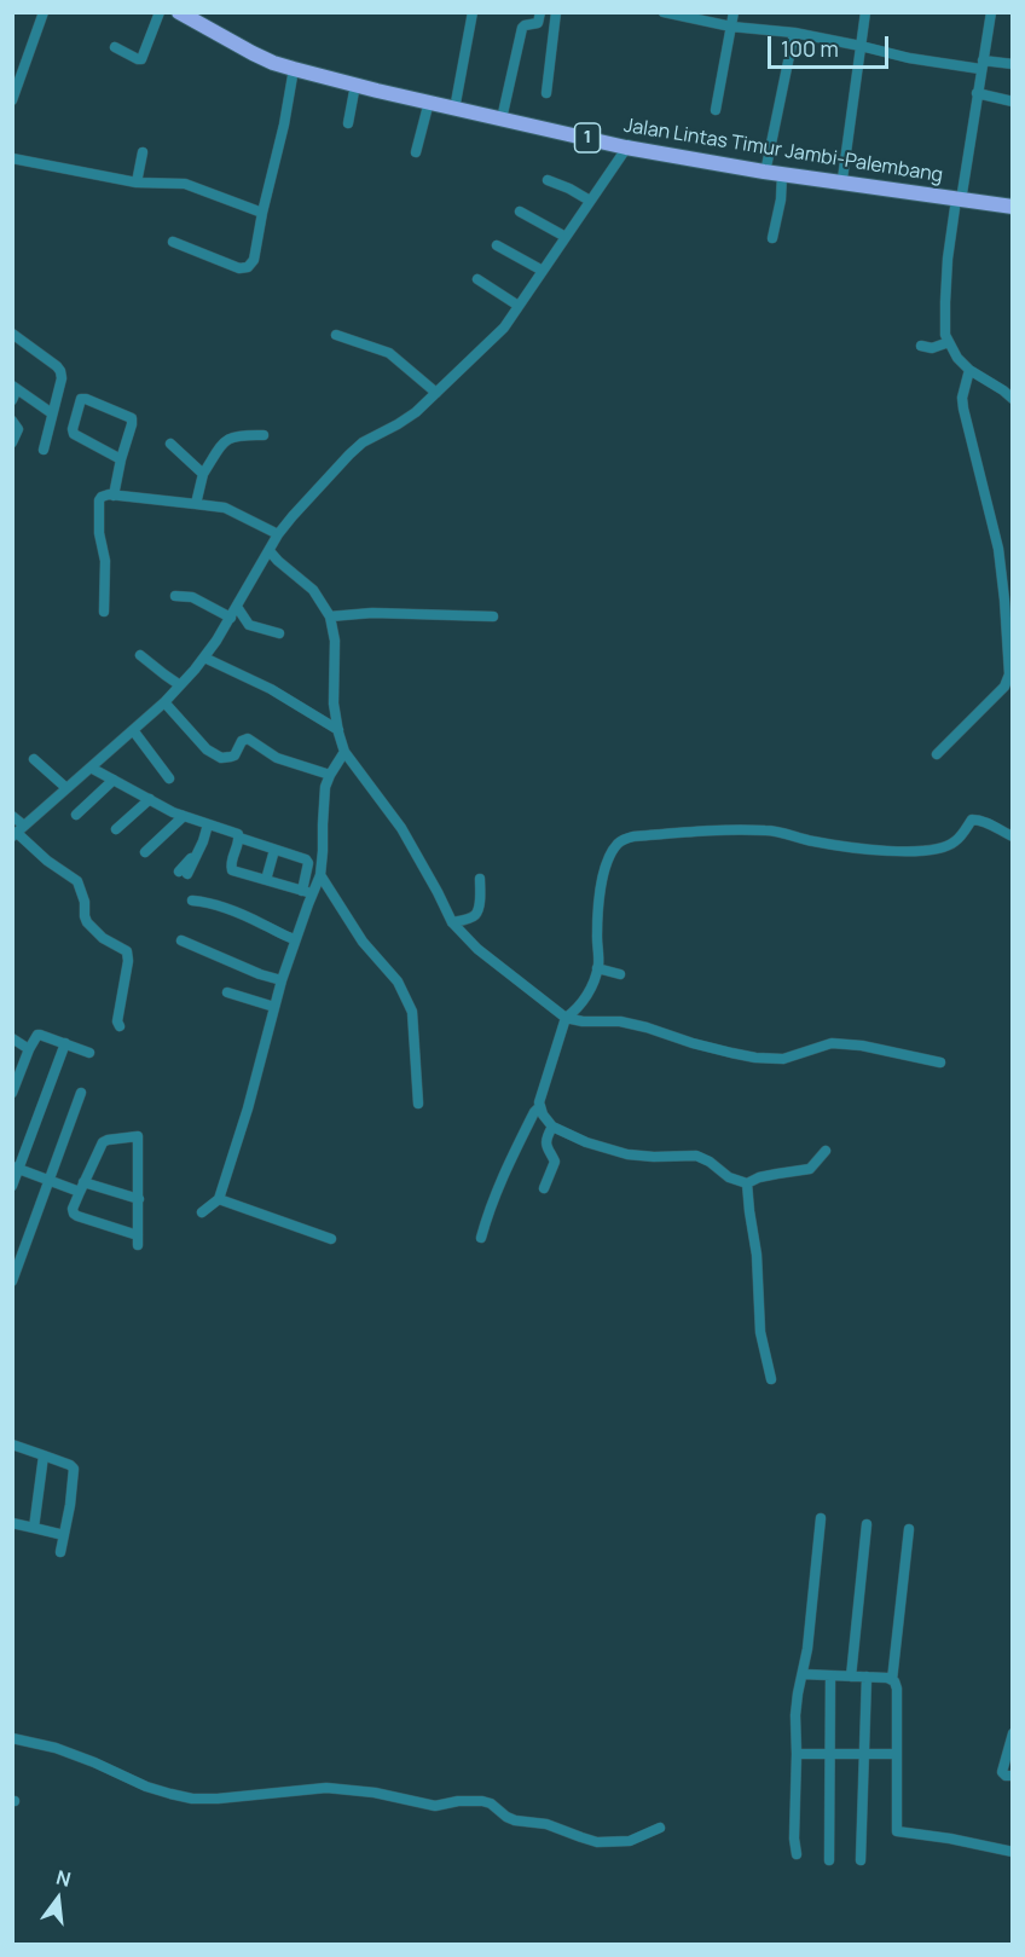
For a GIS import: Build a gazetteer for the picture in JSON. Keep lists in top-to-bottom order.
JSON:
{
  "streets": {
    "highway": ["1", "Jalan Lintas Timur Jambi-Palembang"]
  },
  "scale_bar": "100 m",
  "north": "top"
}
